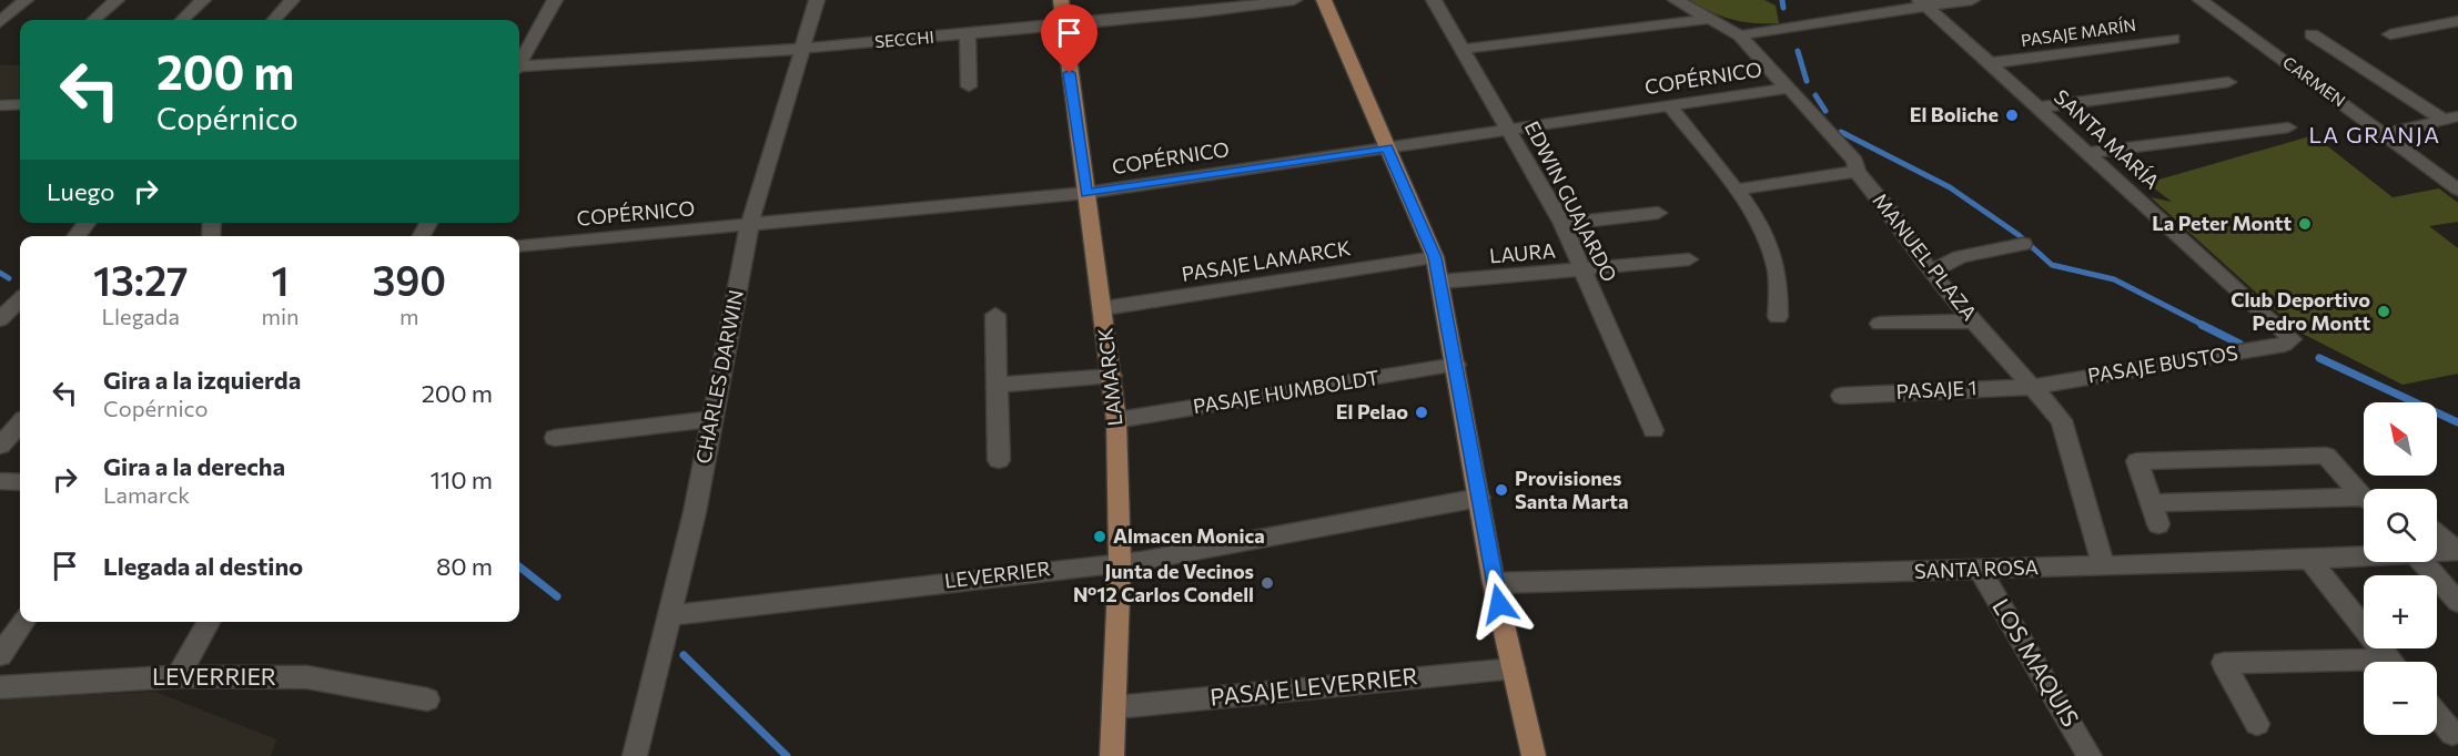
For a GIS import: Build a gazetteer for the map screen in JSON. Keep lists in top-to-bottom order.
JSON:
{
  "streets": {
    "main road": ["LAMARCK"],
    "street": [
      "PASAJE MARÍN",
      "SECCHI",
      "COPÉRNICO",
      "CARMEN",
      "SANTA MARÍA",
      "EDWIN GUAJARDO",
      "LAURA",
      "MANUEL PLAZA",
      "PASAJE LAMARCK",
      "PASAJE BUSTOS",
      "CHARLES DARWIN",
      "PASAJE 1",
      "PASAJE HUMBOLDT",
      "SANTA ROSA",
      "LEVERRIER",
      "LOS MAQUIS",
      "PASAJE LEVERRIER"
    ]
  },
  "crossings": [
    ["PASAJE MARÍN", "SANTA MARÍA"],
    ["SECCHI", "CHARLES DARWIN"],
    ["SECCHI", "LAMARCK"],
    ["COPÉRNICO", "EDWIN GUAJARDO"],
    ["COPÉRNICO", "MANUEL PLAZA"],
    ["COPÉRNICO", "CHARLES DARWIN"],
    ["COPÉRNICO", "LAMARCK"],
    ["SANTA MARÍA", "PASAJE BUSTOS"],
    ["EDWIN GUAJARDO", "LAURA"],
    ["MANUEL PLAZA", "PASAJE BUSTOS"],
    ["MANUEL PLAZA", "PASAJE 1"],
    ["MANUEL PLAZA", "SANTA ROSA"],
    ["PASAJE LAMARCK", "LAMARCK"],
    ["PASAJE BUSTOS", "PASAJE 1"],
    ["CHARLES DARWIN", "LEVERRIER"],
    ["LAMARCK", "PASAJE HUMBOLDT"],
    ["LAMARCK", "LEVERRIER"],
    ["LAMARCK", "PASAJE LEVERRIER"],
    ["SANTA ROSA", "LOS MAQUIS"]
  ],
  "districts": ["LA GRANJA"],
  "places": [
    "El Boliche",
    "La Peter Montt",
    "Club Deportivo Pedro Montt",
    "El Pelao",
    "Provisiones Santa Marta",
    "Almacen Monica",
    "Junta de Vecinos Nº12 Carlos Condell"
  ],
  "north": "top left",
  "page": {
    "turn": ["200 m", "Copérnico"],
    "then": "Luego",
    "eta": [
      "13:27",
      "Llegada",
      "1",
      "min",
      "390",
      "m"
    ],
    "list": [
      {
        "name": "Gira a la izquierda",
        "note": "Copérnico",
        "value": "200 m"
      },
      {
        "name": "Gira a la derecha",
        "note": "Lamarck",
        "value": "110 m"
      },
      {
        "name": "Llegada al destino",
        "value": "80 m"
      }
    ],
    "map_buttons": ["+", "−"]
  }
}
